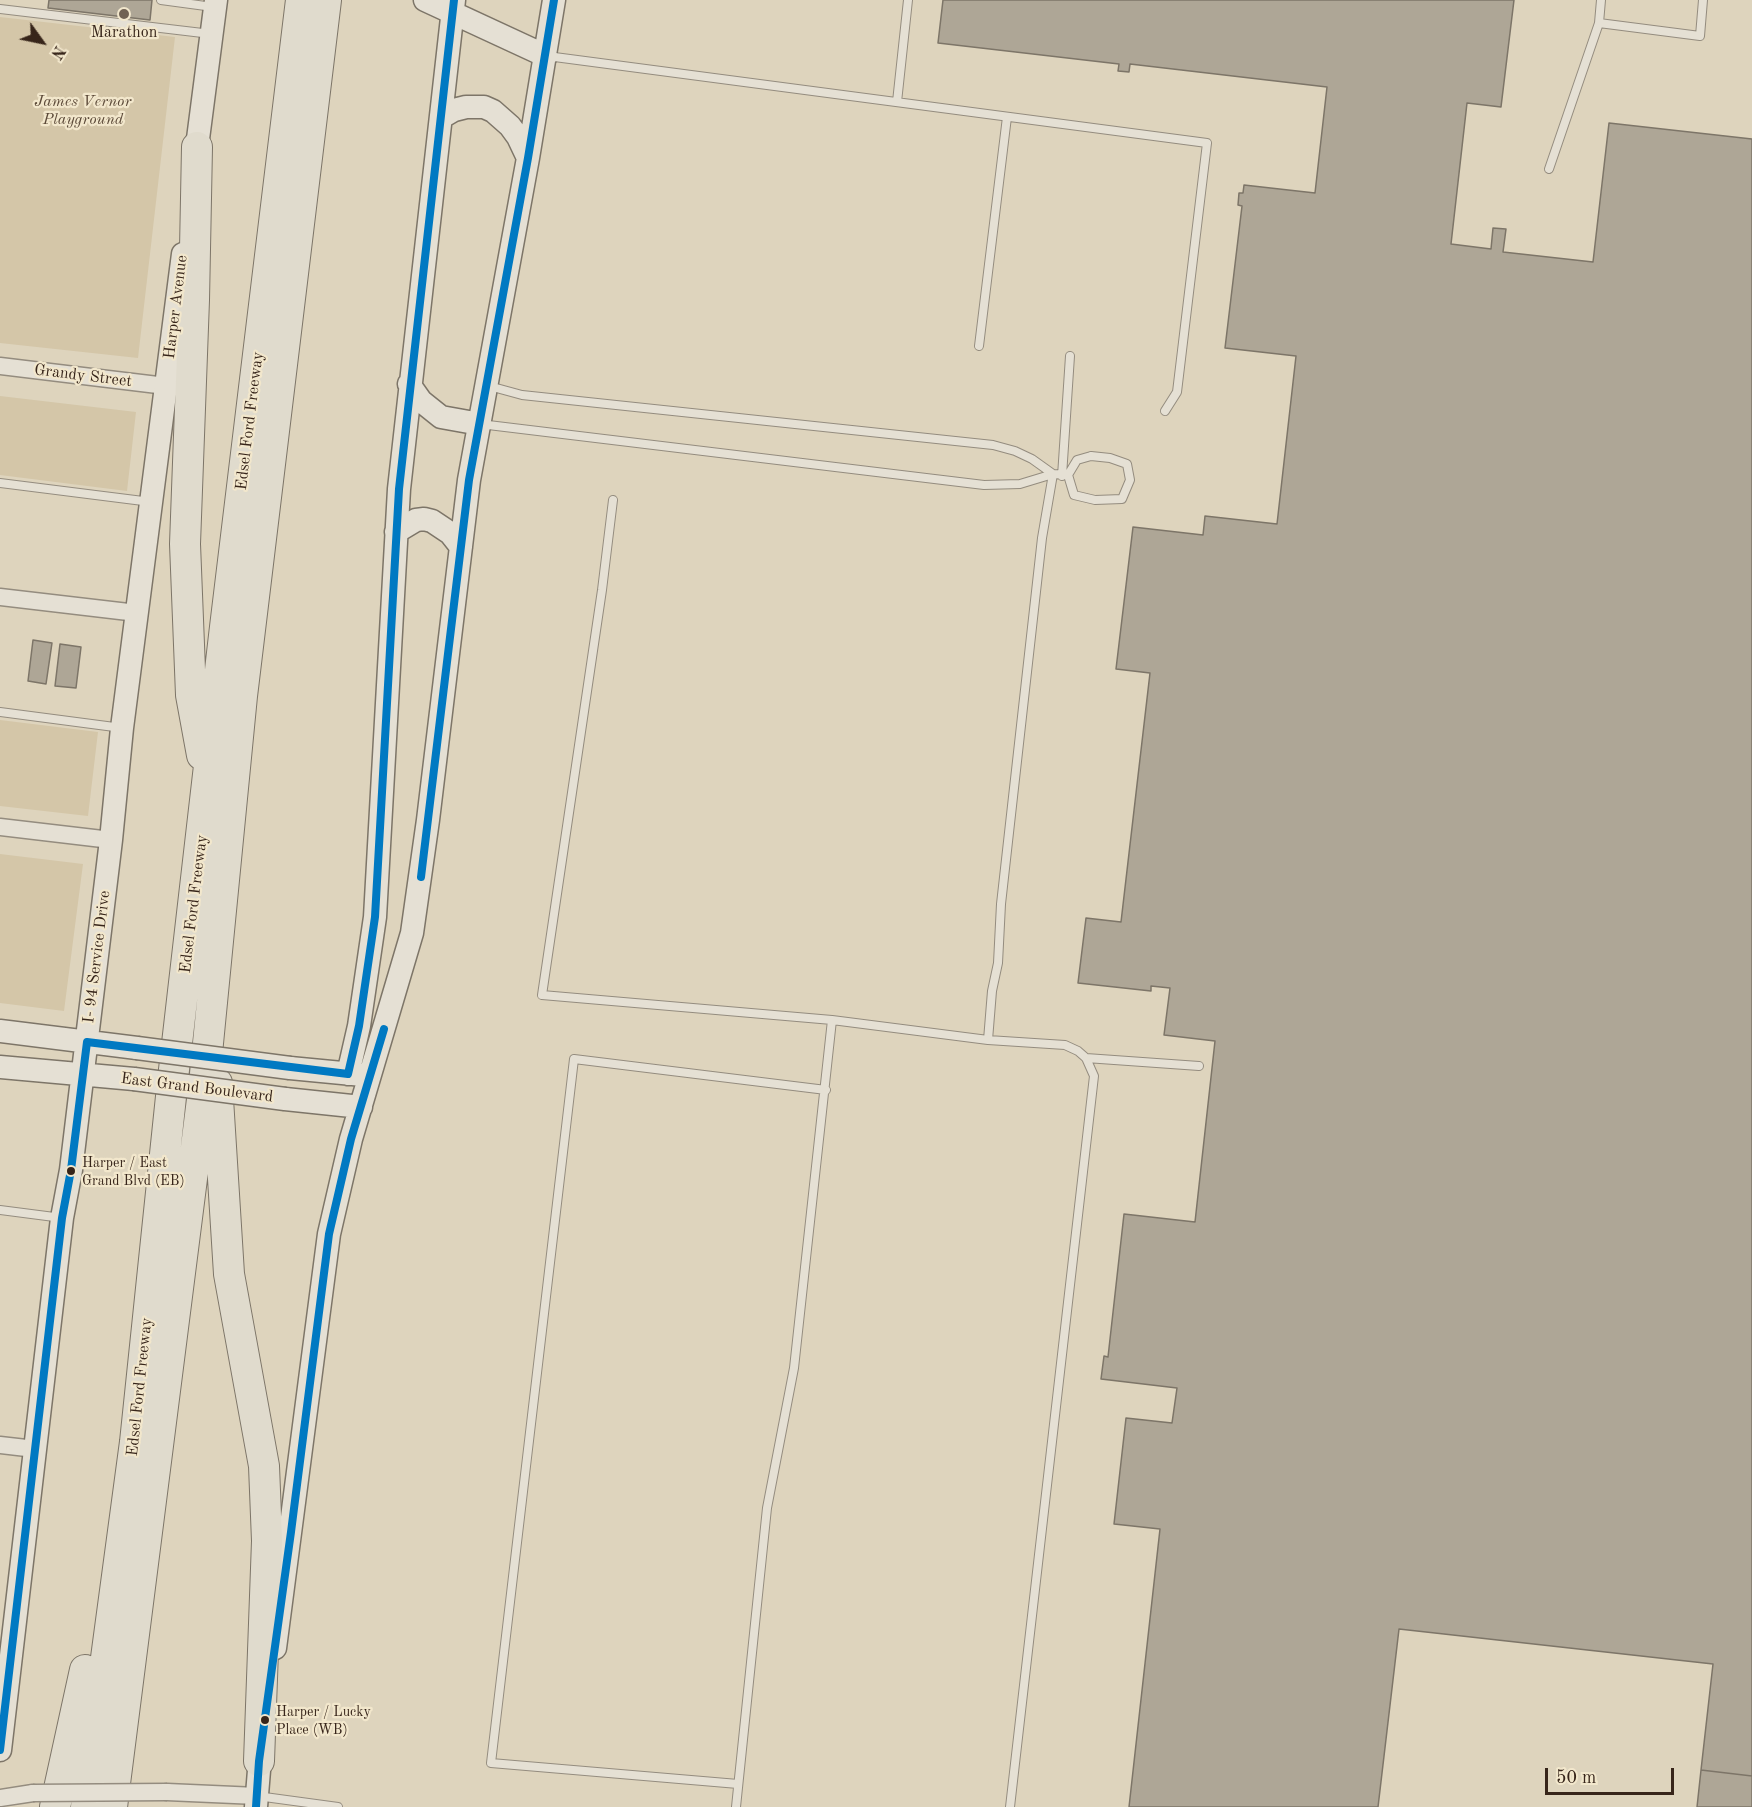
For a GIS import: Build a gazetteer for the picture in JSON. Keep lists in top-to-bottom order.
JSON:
{
  "streets": {
    "highway": ["Edsel Ford Freeway"],
    "main road": ["Harper Avenue", "I- 94 Service Drive", "East Grand Boulevard"],
    "street": ["Grandy Street"]
  },
  "crossings": [
    ["Harper Avenue", "Grandy Street"],
    ["Harper Avenue", "I- 94 Service Drive"],
    ["I- 94 Service Drive", "East Grand Boulevard"]
  ],
  "parks": ["James Vernor Playground"],
  "places": ["Marathon", "Harper / East Grand Blvd (EB)", "Harper / Lucky Place (WB)"],
  "scale_bar": "50 m",
  "north": "bottom right"
}
